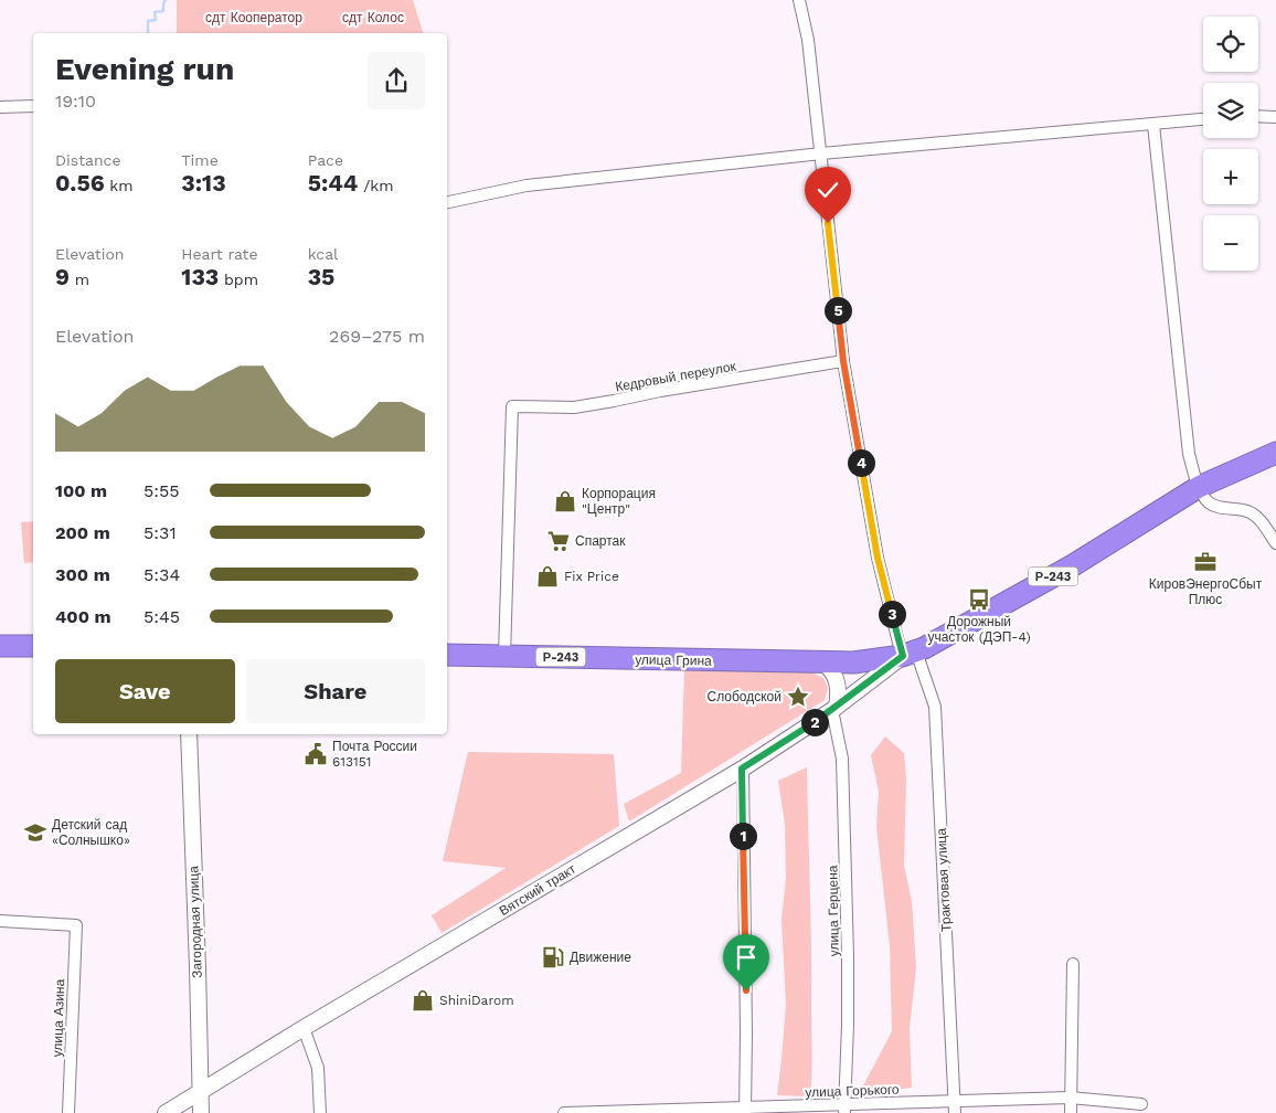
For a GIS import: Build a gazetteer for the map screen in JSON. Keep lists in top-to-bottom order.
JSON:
{
  "streets": {
    "highway": ["Р-243", "улица Грина"],
    "main road": ["Вятский тракт", "Загородная улица"],
    "street": [
      "Кедровый переулок",
      "Трактовая улица",
      "улица Герцена",
      "улица Азина",
      "улица Горького"
    ]
  },
  "crossings": [
    ["Кедровый переулок", "улица Грина"],
    ["Р-243", "улица Грина"],
    ["Р-243", "Трактовая улица"],
    ["Р-243", "Вятский тракт"],
    ["улица Грина", "Трактовая улица"],
    ["улица Грина", "Вятский тракт"],
    ["Трактовая улица", "Вятский тракт"],
    ["Трактовая улица", "улица Горького"],
    ["Вятский тракт", "улица Герцена"],
    ["Вятский тракт", "Загородная улица"],
    ["улица Герцена", "улица Горького"]
  ],
  "parks": ["сдт Кооператор", "сдт Колос"],
  "places": {
    "shop": ["Корпорация \"Центр\"", "Fix Price", "ShiniDarom"],
    "supermarket": ["Спартак"],
    "office": ["КировЭнергоСбыт Плюс"],
    "bus stop": ["Дорожный участок (ДЭП-4)"],
    "place": ["Слободской"],
    "public building": ["Почта России 613151"],
    "school or university": ["Детский сад «Солнышко»"],
    "fuel station": ["Движение"]
  },
  "page": {
    "map_buttons": ["+", "−"],
    "heading": ["Evening run", "19:10"],
    "stats": [
      ["Distance", "0.56 km"],
      ["Time", "3:13"],
      ["Pace", "5:44 /km"],
      ["Elevation", "9 m"],
      ["Heart rate", "133 bpm"],
      ["kcal", "35"]
    ],
    "pins": [
      "5",
      "4",
      "3",
      "2",
      "1"
    ],
    "chart": ["Elevation", "269–275 m"],
    "list": [
      {
        "name": "100 m",
        "note": "5:55"
      },
      {
        "name": "200 m",
        "note": "5:31"
      },
      {
        "name": "300 m",
        "note": "5:34"
      },
      {
        "name": "400 m",
        "note": "5:45"
      }
    ],
    "buttons": ["Save", "Share"]
  }
}
